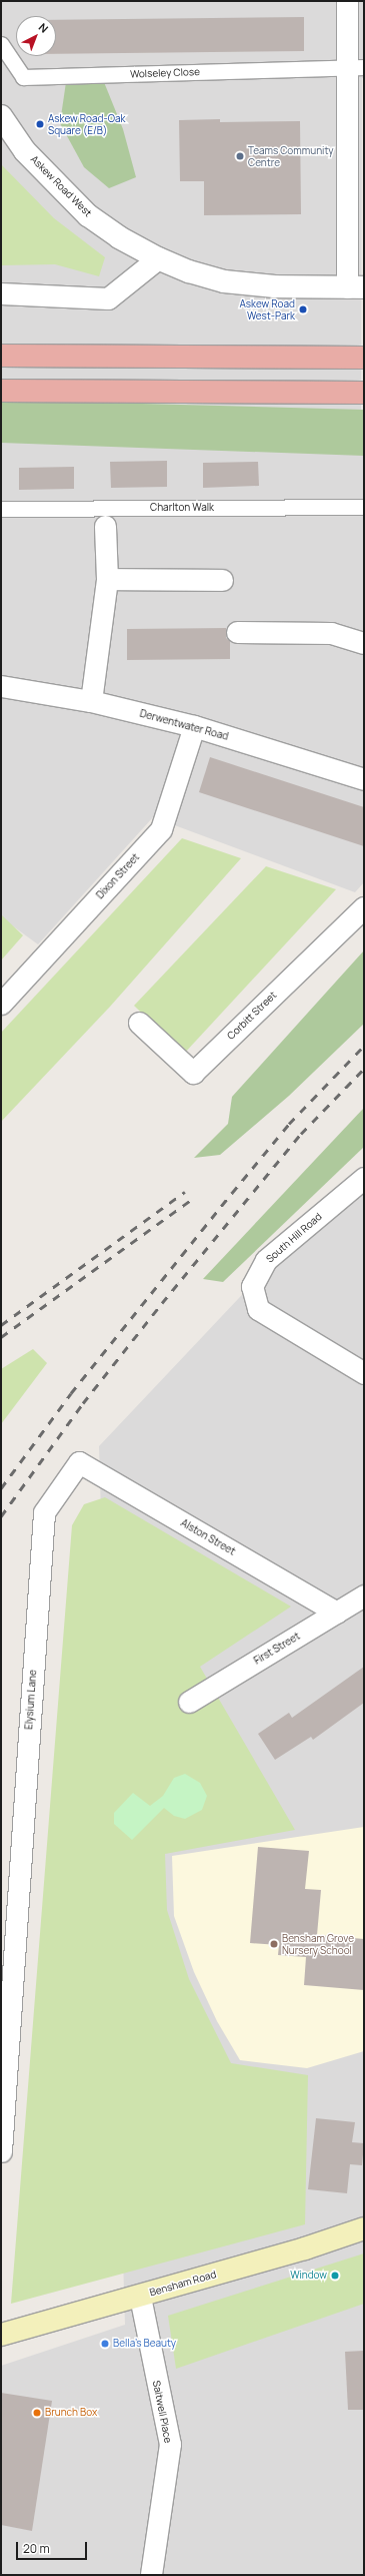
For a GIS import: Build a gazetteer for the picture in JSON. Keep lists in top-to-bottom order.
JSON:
{
  "streets": {
    "main road": ["Bensham Road"],
    "street": [
      "Wolseley Close",
      "Askew Road West",
      "Charlton Walk",
      "Derwentwater Road",
      "Dixon Street",
      "Corbitt Street",
      "South Hill Road",
      "Alston Street",
      "First Street",
      "Elysium Lane",
      "Saltwell Place"
    ]
  },
  "crossings": [
    ["Derwentwater Road", "Dixon Street"],
    ["Alston Street", "First Street"],
    ["Alston Street", "Elysium Lane"],
    ["Bensham Road", "Saltwell Place"]
  ],
  "places": [
    "Askew Road-Oak Square (E/B)",
    "Teams Community Centre",
    "Askew Road West-Park",
    "Bensham Grove Nursery School",
    "Window",
    "Bella’s Beauty",
    "Brunch Box"
  ],
  "scale_bar": "20 m",
  "north": "top right"
}
